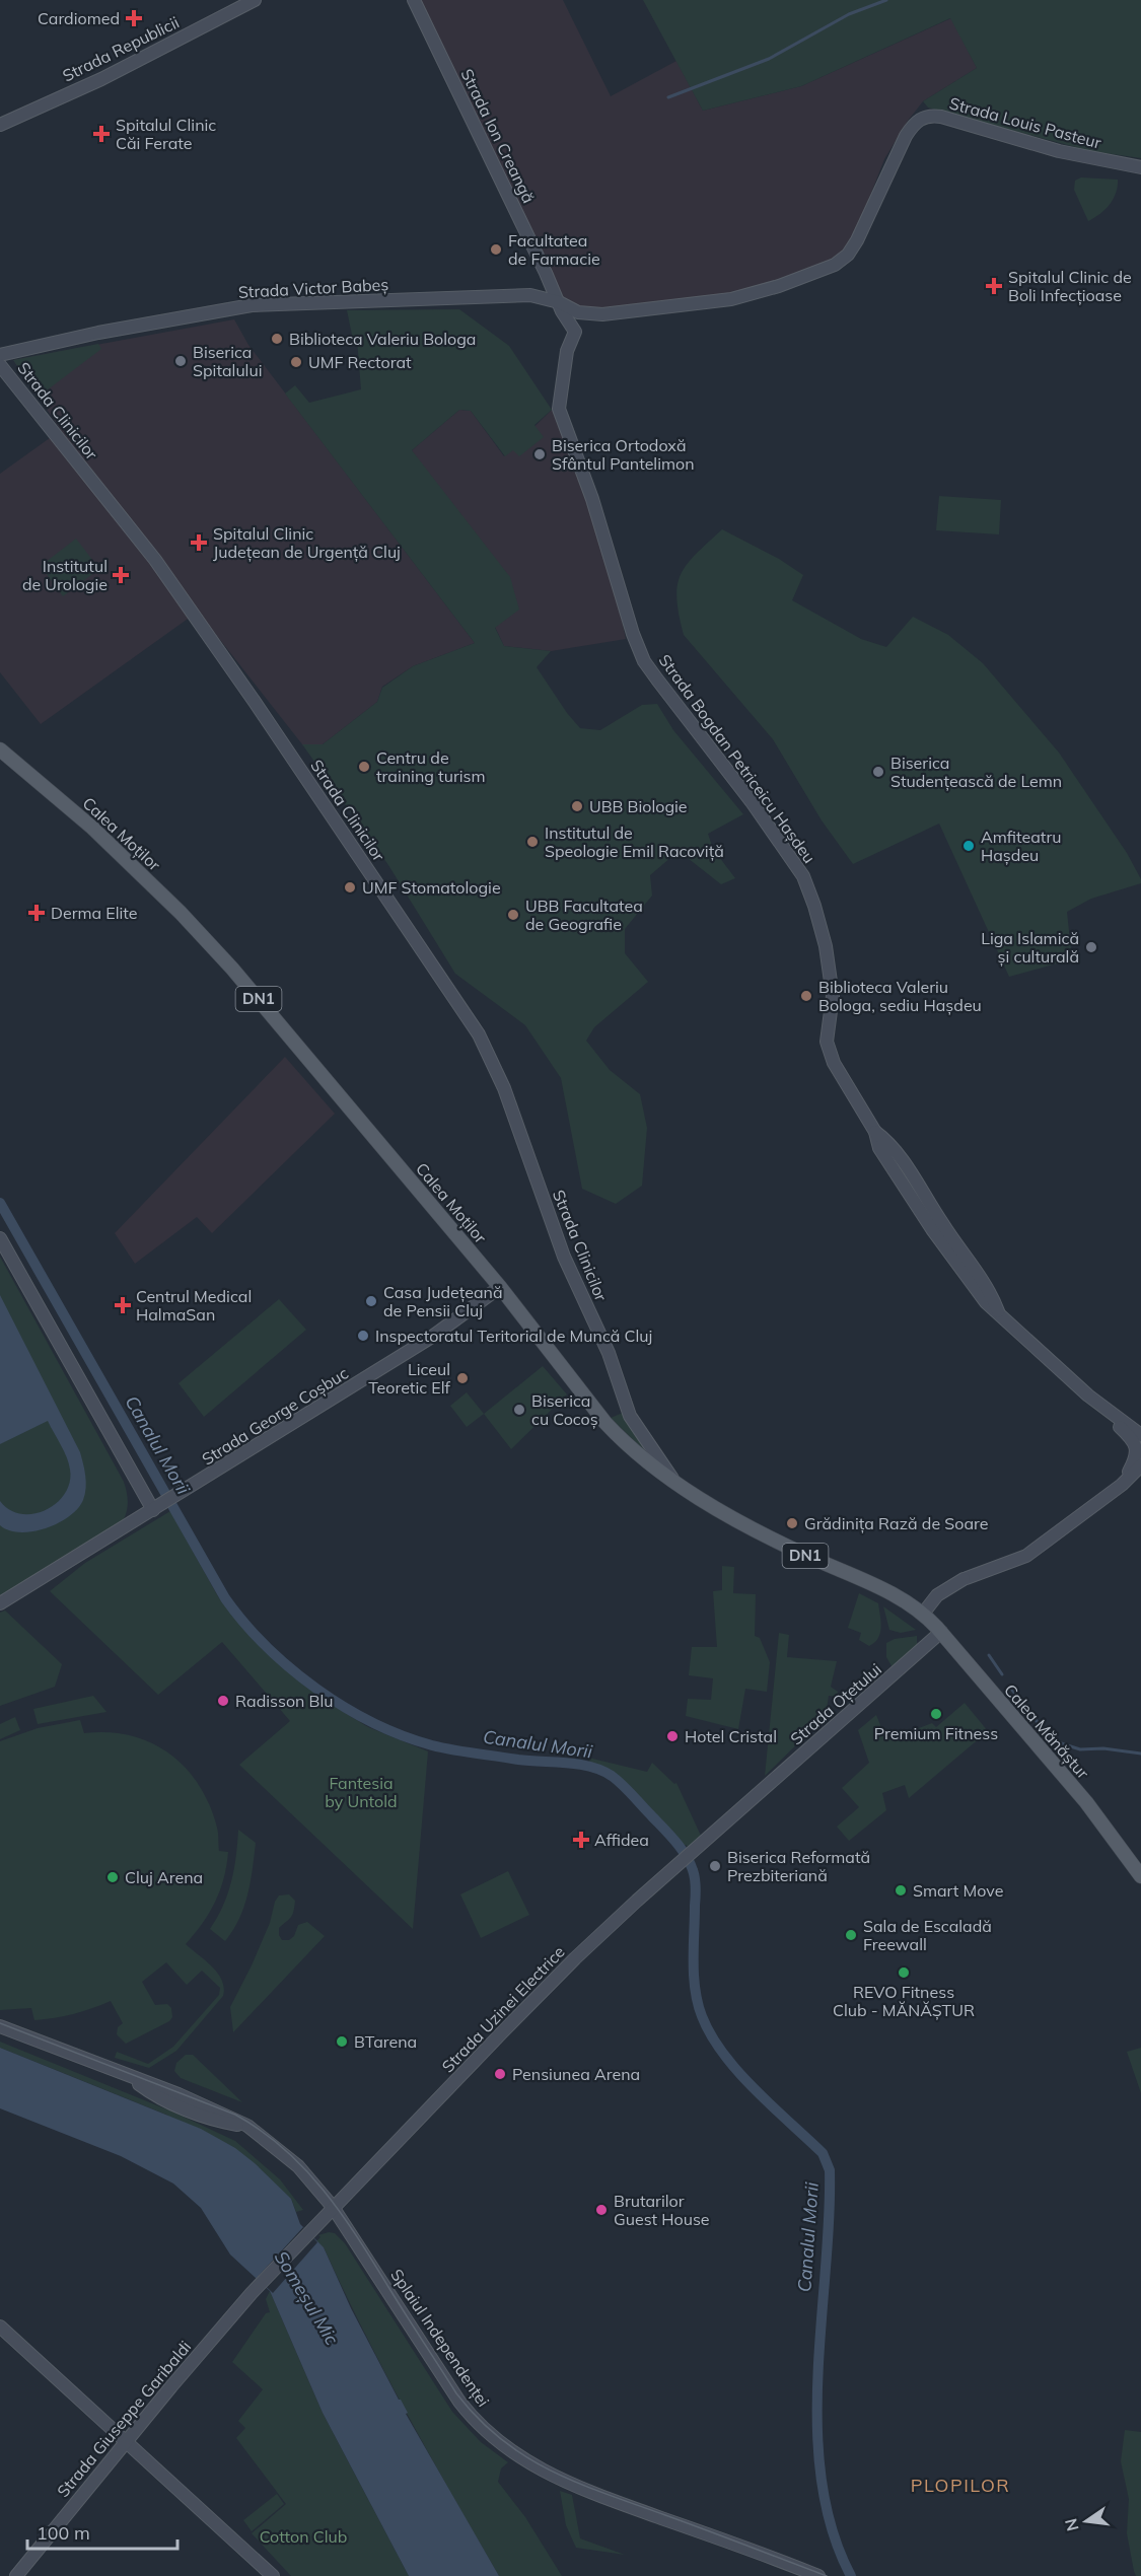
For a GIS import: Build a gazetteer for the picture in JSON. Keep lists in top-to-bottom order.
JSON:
{
  "streets": {
    "main road": [
      "Strada Republicii",
      "Strada Louis Pasteur",
      "Strada Ion Creangă",
      "Strada Victor Babeș",
      "Strada Clinicilor",
      "Strada Bogdan Petriceicu Hașdeu",
      "Calea Moților",
      "DN1",
      "Strada George Coșbuc",
      "Strada Oțetului",
      "Calea Mănăștur",
      "Strada Uzinei Electrice",
      "Splaiul Independenței",
      "Strada Giuseppe Garibaldi"
    ]
  },
  "crossings": [
    ["Strada Louis Pasteur", "Strada Ion Creangă"],
    ["Strada Louis Pasteur", "Strada Victor Babeș"],
    ["Strada Ion Creangă", "Strada Victor Babeș"],
    ["Strada Ion Creangă", "Strada Bogdan Petriceicu Hașdeu"],
    ["Strada Clinicilor", "Calea Moților"],
    ["Calea Moților", "Strada George Coșbuc"],
    ["Calea Moților", "Calea Mănăștur"],
    ["Strada Oțetului", "Calea Mănăștur"],
    ["Strada Oțetului", "Strada Uzinei Electrice"],
    ["Strada Uzinei Electrice", "Splaiul Independenței"],
    ["Strada Uzinei Electrice", "Strada Giuseppe Garibaldi"]
  ],
  "districts": ["PLOPILOR"],
  "water": ["Canalul Morii", "Someșul Mic"],
  "parks": ["Fantesia by Untold", "Cotton Club"],
  "places": {
    "health": [
      "Cardiomed",
      "Spitalul Clinic Căi Ferate",
      "Spitalul Clinic de Boli Infecțioase",
      "Spitalul Clinic Județean de Urgență Cluj",
      "Institutul de Urologie",
      "Derma Elite",
      "Centrul Medical HalmaSan",
      "Affidea"
    ],
    "other": [
      "Facultatea de Farmacie",
      "Biblioteca Valeriu Bologa",
      "Biserica Spitalului",
      "UMF Rectorat",
      "Biserica Ortodoxă Sfântul Pantelimon",
      "Centru de training turism",
      "Biserica Studențească de Lemn",
      "UBB Biologie",
      "Institutul de Speologie Emil Racoviță",
      "Amfiteatru Hașdeu",
      "UMF Stomatologie",
      "UBB Facultatea de Geografie",
      "Liga Islamică și culturală",
      "Biblioteca Valeriu Bologa, sediu Hașdeu",
      "Casa Județeană de Pensii Cluj",
      "Inspectoratul Teritorial de Muncă Cluj",
      "Liceul Teoretic Elf",
      "Biserica cu Cocoș",
      "Grădinița Rază de Soare",
      "Radisson Blu",
      "Premium Fitness",
      "Hotel Cristal",
      "Biserica Reformată Prezbiteriană",
      "Cluj Arena",
      "Smart Move",
      "Sala de Escaladă Freewall",
      "REVO Fitness Club - MĂNĂȘTUR",
      "BTarena",
      "Pensiunea Arena",
      "Brutarilor Guest House"
    ]
  },
  "scale_bar": "100 m",
  "north": "left"
}
